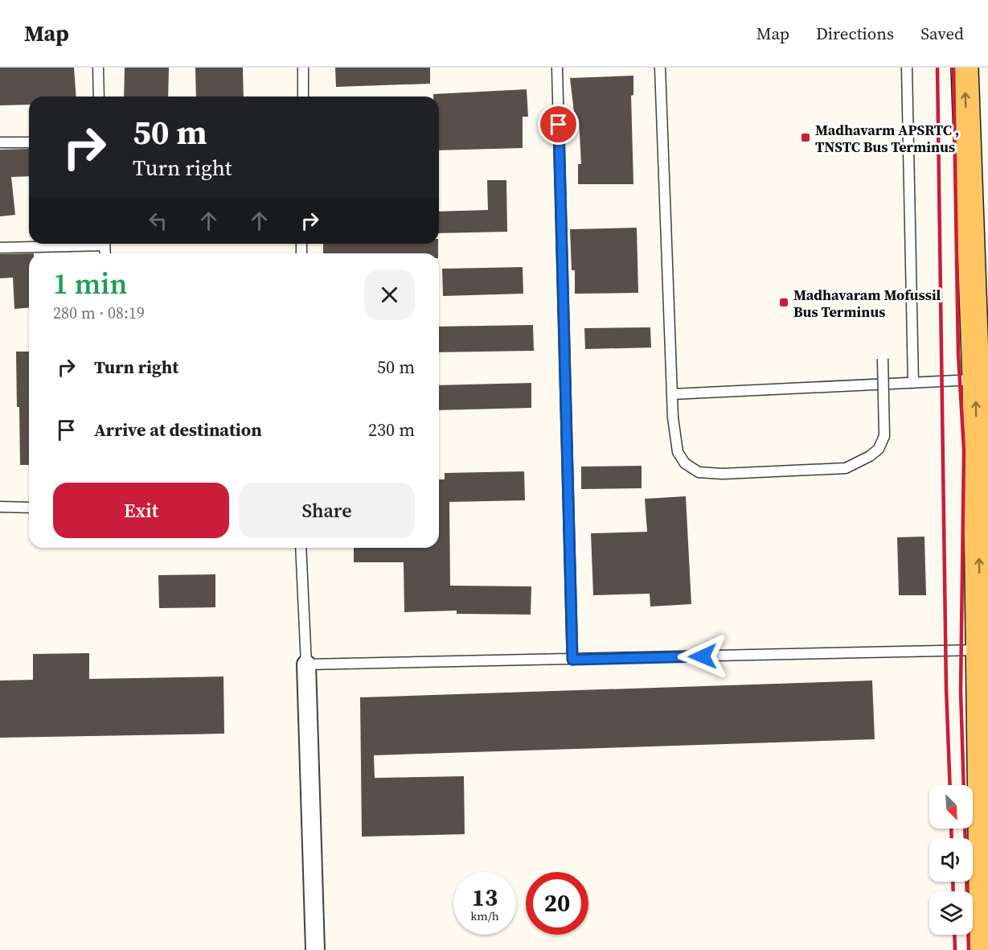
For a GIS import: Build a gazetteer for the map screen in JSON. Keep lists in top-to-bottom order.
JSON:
{
  "places": {
    "transit": ["Madhavarm APSRTC , TNSTC Bus Terminus", "Madhavaram Mofussil Bus Terminus"]
  },
  "north": "bottom right",
  "page": {
    "header": "Map",
    "nav": ["Map", "Directions", "Saved"],
    "turn": ["50 m", "Turn right"],
    "heading": ["1 min", "280 m · 08:19"],
    "list": [
      {
        "name": "Turn right",
        "value": "50 m"
      },
      {
        "name": "Arrive at destination",
        "value": "230 m"
      }
    ],
    "buttons": ["Exit", "Share"],
    "speed": "13 km/h",
    "limit": "20"
  }
}
